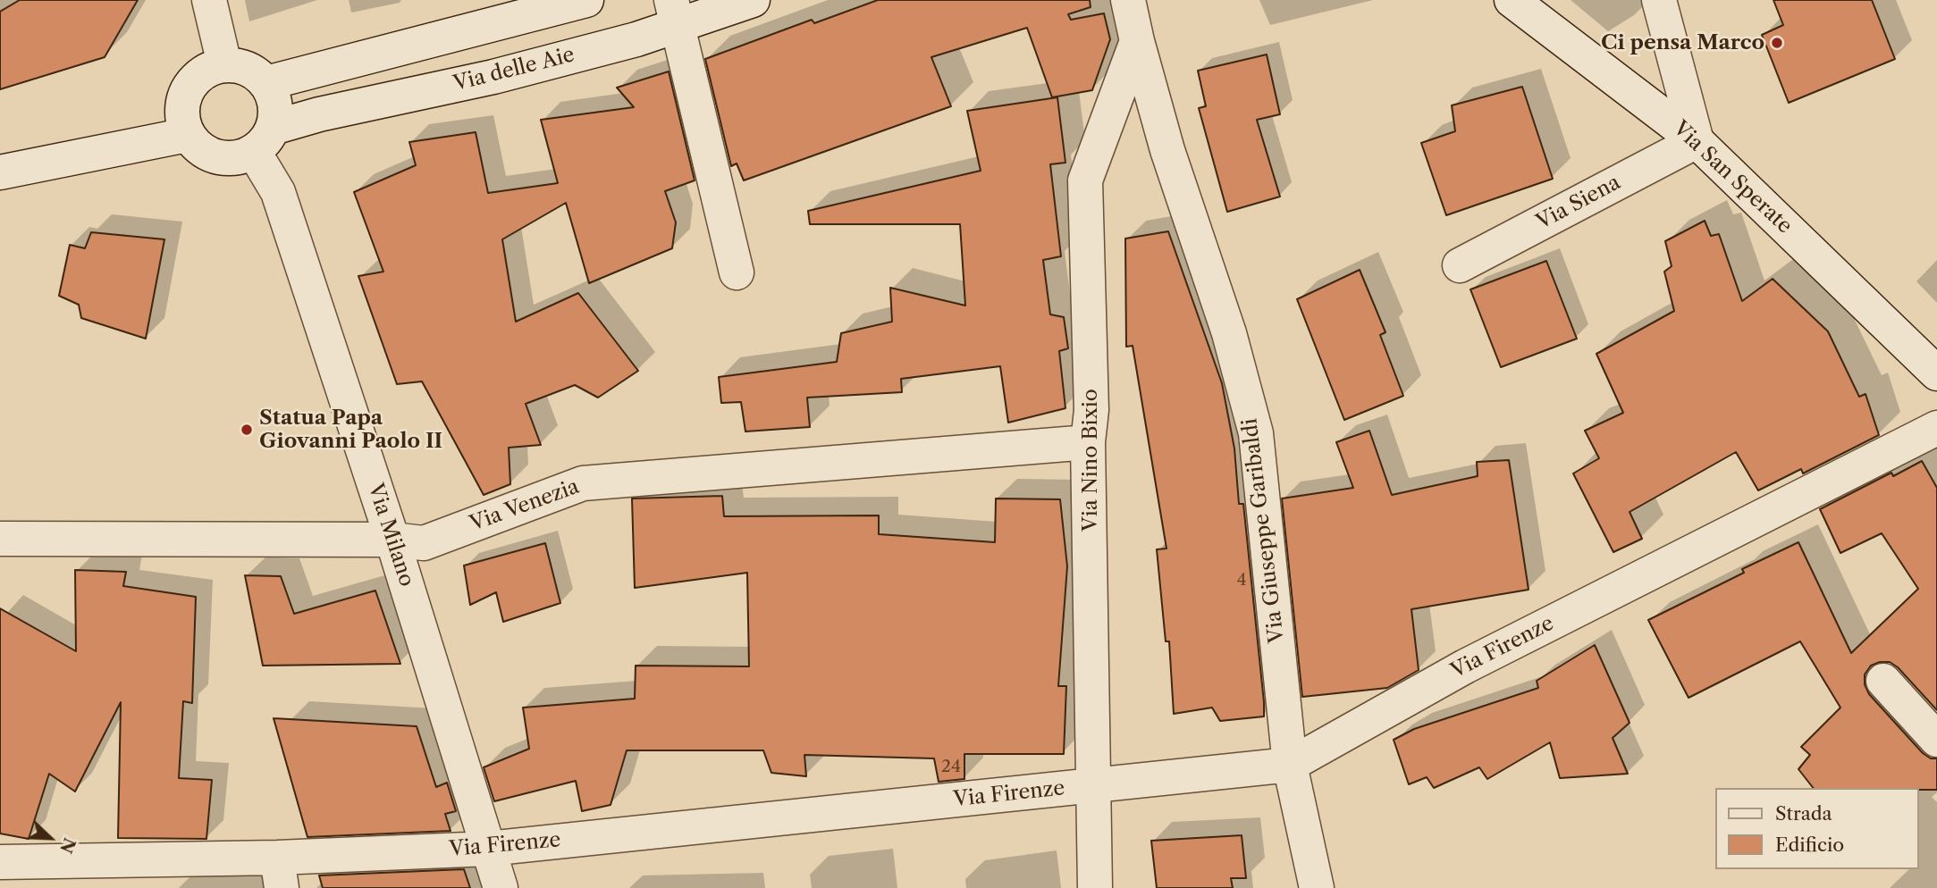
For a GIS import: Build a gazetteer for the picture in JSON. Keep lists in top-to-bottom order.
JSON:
{
  "streets": {
    "street": [
      "Via delle Aie",
      "Via San Sperate",
      "Via Siena",
      "Via Nino Bixio",
      "Via Venezia",
      "Via Giuseppe Garibaldi",
      "Via Milano",
      "Via Firenze"
    ]
  },
  "crossings": [
    ["Via delle Aie", "Via Milano"],
    ["Via San Sperate", "Via Siena"],
    ["Via Nino Bixio", "Via Venezia"],
    ["Via Nino Bixio", "Via Giuseppe Garibaldi"],
    ["Via Nino Bixio", "Via Firenze"],
    ["Via Venezia", "Via Milano"],
    ["Via Giuseppe Garibaldi", "Via Firenze"],
    ["Via Milano", "Via Firenze"]
  ],
  "places": ["Ci pensa Marco", "Statua Papa Giovanni Paolo II"],
  "house_numbers": ["4", "24"],
  "legend": ["Strada", "Edificio"],
  "north": "bottom right"
}
